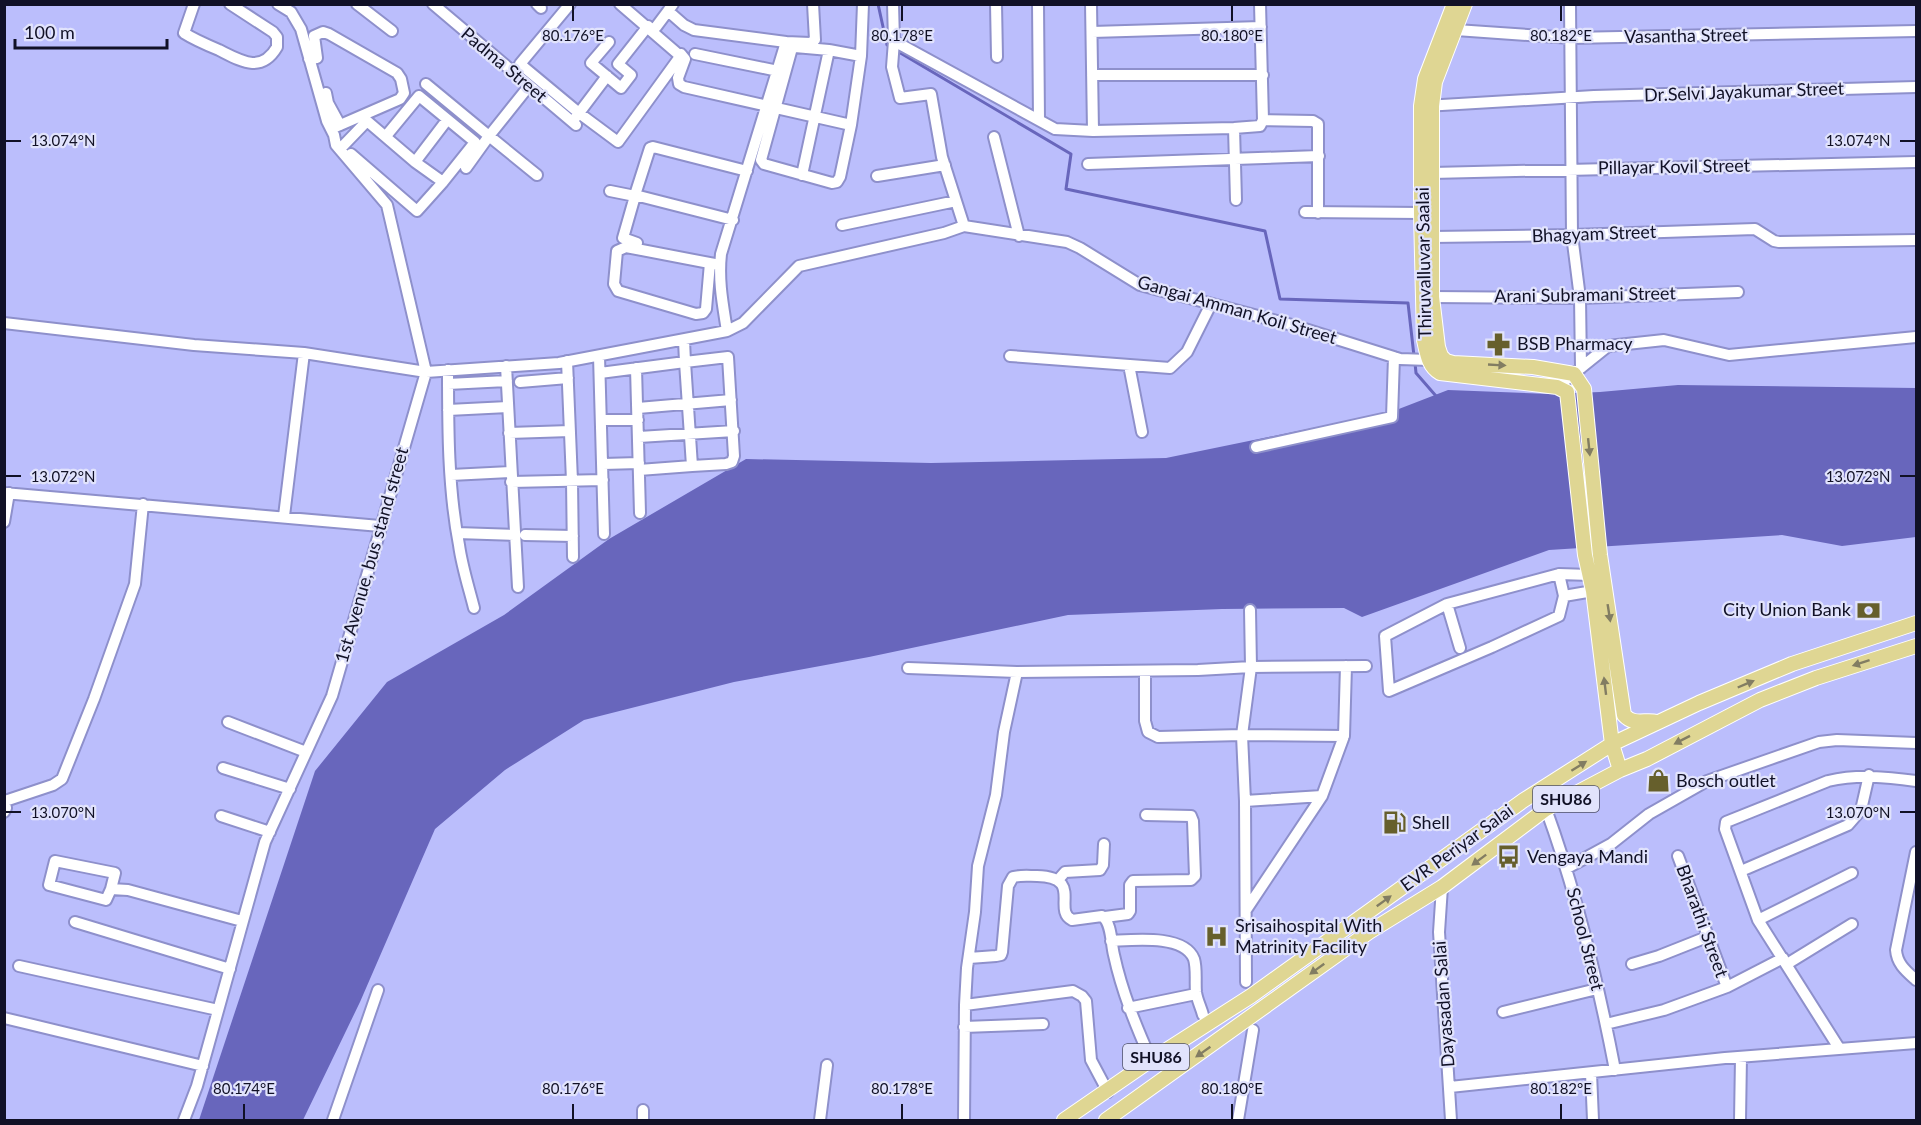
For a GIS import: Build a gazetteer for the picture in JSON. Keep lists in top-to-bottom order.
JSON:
{
  "streets": {
    "main road": ["Thiruvalluvar Saalai", "SHU86", "EVR Periyar Salai"],
    "street": [
      "Vasantha Street",
      "Padma Street",
      "Dr.Selvi Jayakumar Street",
      "Pillayar Kovil Street",
      "Bhagyam Street",
      "Arani Subramani Street",
      "Gangai Amman Koil Street",
      "1st Avenue, bus stand street",
      "Bharathi Street",
      "School Street",
      "Dayasadan Salai"
    ]
  },
  "crossings": [
    ["Vasantha Street", "Thiruvalluvar Saalai"],
    ["Dr.Selvi Jayakumar Street", "Thiruvalluvar Saalai"],
    ["Pillayar Kovil Street", "Thiruvalluvar Saalai"],
    ["Bhagyam Street", "Thiruvalluvar Saalai"],
    ["Thiruvalluvar Saalai", "Arani Subramani Street"],
    ["Thiruvalluvar Saalai", "Gangai Amman Koil Street"],
    ["Gangai Amman Koil Street", "1st Avenue, bus stand street"],
    ["EVR Periyar Salai", "School Street"],
    ["EVR Periyar Salai", "Dayasadan Salai"]
  ],
  "places": {
    "pharmacy": ["BSB Pharmacy"],
    "bank": ["City Union Bank"],
    "shop": ["Bosch outlet"],
    "fuel station": ["Shell"],
    "bus stop": ["Vengaya Mandi"],
    "hospital": ["Srisaihospital With Matrinity Facility"]
  },
  "scale_bar": "100 m",
  "coordinates": [
    "80.176°E",
    "80.178°E",
    "80.180°E",
    "80.182°E",
    "13.074°N",
    "13.072°N",
    "13.070°N",
    "80.174°E"
  ]
}
